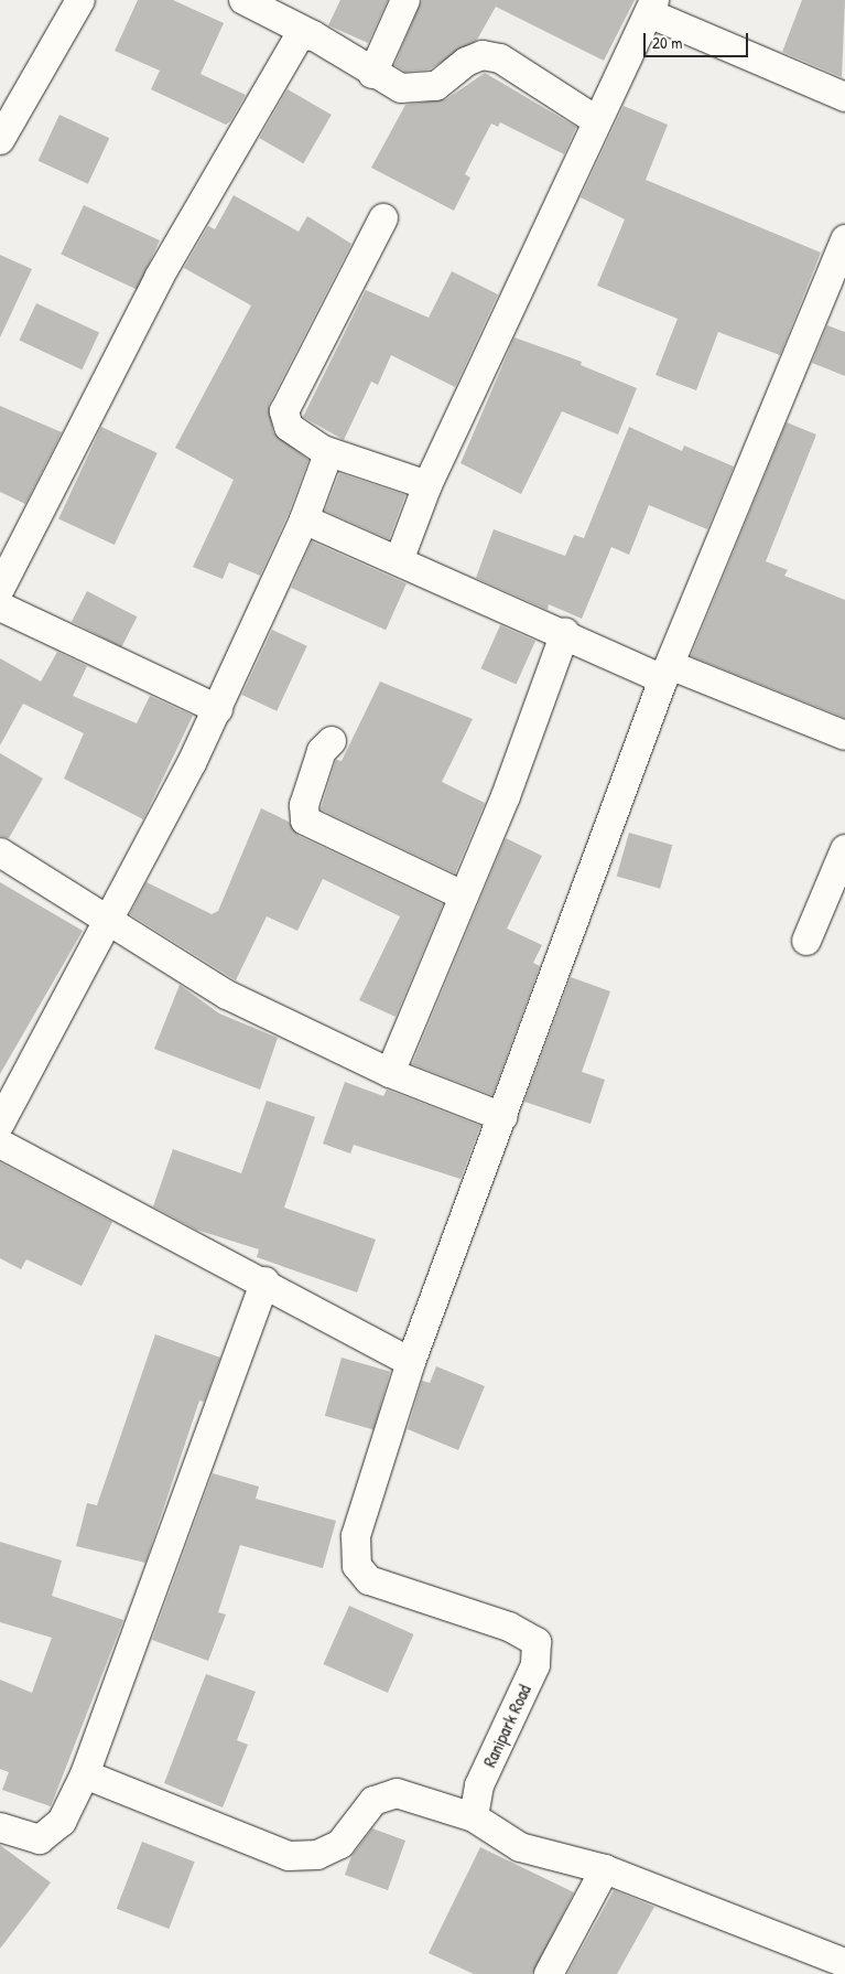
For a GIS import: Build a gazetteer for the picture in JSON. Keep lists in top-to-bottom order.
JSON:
{
  "streets": {
    "street": ["Ranipark Road"]
  },
  "scale_bar": "20 m"
}
